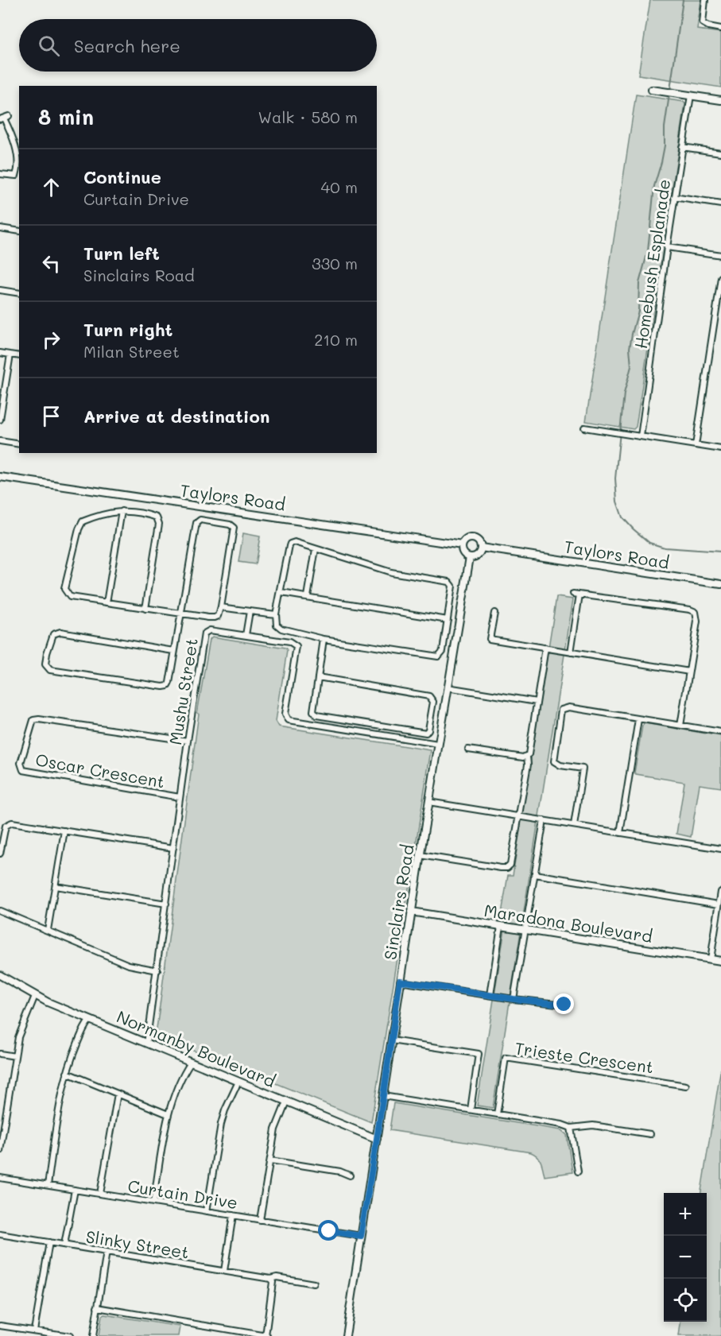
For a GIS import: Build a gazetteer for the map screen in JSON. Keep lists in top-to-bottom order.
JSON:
{
  "streets": {
    "street": [
      "Homebush Esplanade",
      "Taylors Road",
      "Mushu Street",
      "Oscar Crescent",
      "Sinclairs Road",
      "Maradona Boulevard",
      "Normanby Boulevard",
      "Trieste Crescent",
      "Curtain Drive",
      "Slinky Street"
    ]
  },
  "crossings": [
    ["Taylors Road", "Sinclairs Road"],
    ["Mushu Street", "Oscar Crescent"],
    ["Mushu Street", "Sinclairs Road"],
    ["Mushu Street", "Normanby Boulevard"],
    ["Sinclairs Road", "Maradona Boulevard"],
    ["Sinclairs Road", "Normanby Boulevard"],
    ["Sinclairs Road", "Curtain Drive"]
  ],
  "page": {
    "search": "Search here",
    "heading": ["8 min", "Walk · 580 m"],
    "list": [
      ["Continue", "Curtain Drive", "40 m"],
      ["Turn left", "Sinclairs Road", "330 m"],
      ["Turn right", "Milan Street", "210 m"],
      "Arrive at destination"
    ],
    "map_buttons": ["+", "−"]
  }
}
